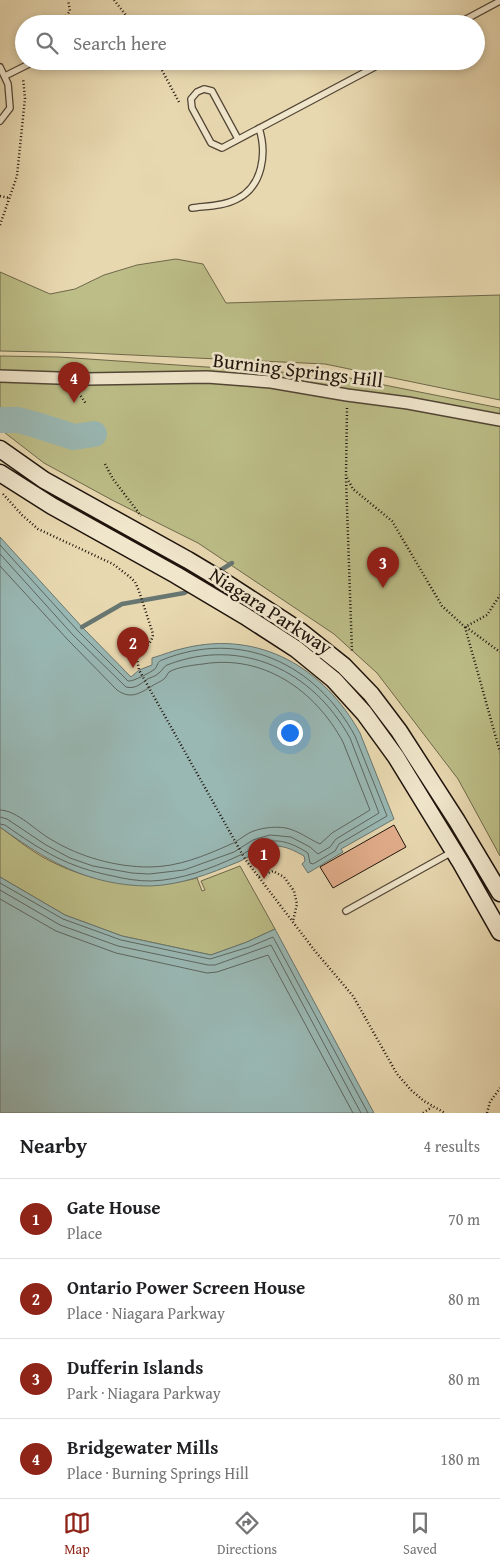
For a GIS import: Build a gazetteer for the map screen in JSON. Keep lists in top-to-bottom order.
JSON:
{
  "streets": {
    "main road": ["Niagara Parkway"],
    "street": ["Burning Springs Hill"]
  },
  "page": {
    "search": "Search here",
    "pins": [
      "4",
      "3",
      "2",
      "1"
    ],
    "heading": ["Nearby", "4 results"],
    "list": [
      {
        "mark": "1",
        "name": "Gate House",
        "note": "Place",
        "value": "70 m"
      },
      {
        "mark": "2",
        "name": "Ontario Power Screen House",
        "note": "Place · Niagara Parkway",
        "value": "80 m"
      },
      {
        "mark": "3",
        "name": "Dufferin Islands",
        "note": "Park · Niagara Parkway",
        "value": "80 m"
      },
      {
        "mark": "4",
        "name": "Bridgewater Mills",
        "note": "Place · Burning Springs Hill",
        "value": "180 m"
      }
    ],
    "nav": ["Map", "Directions", "Saved"]
  }
}
